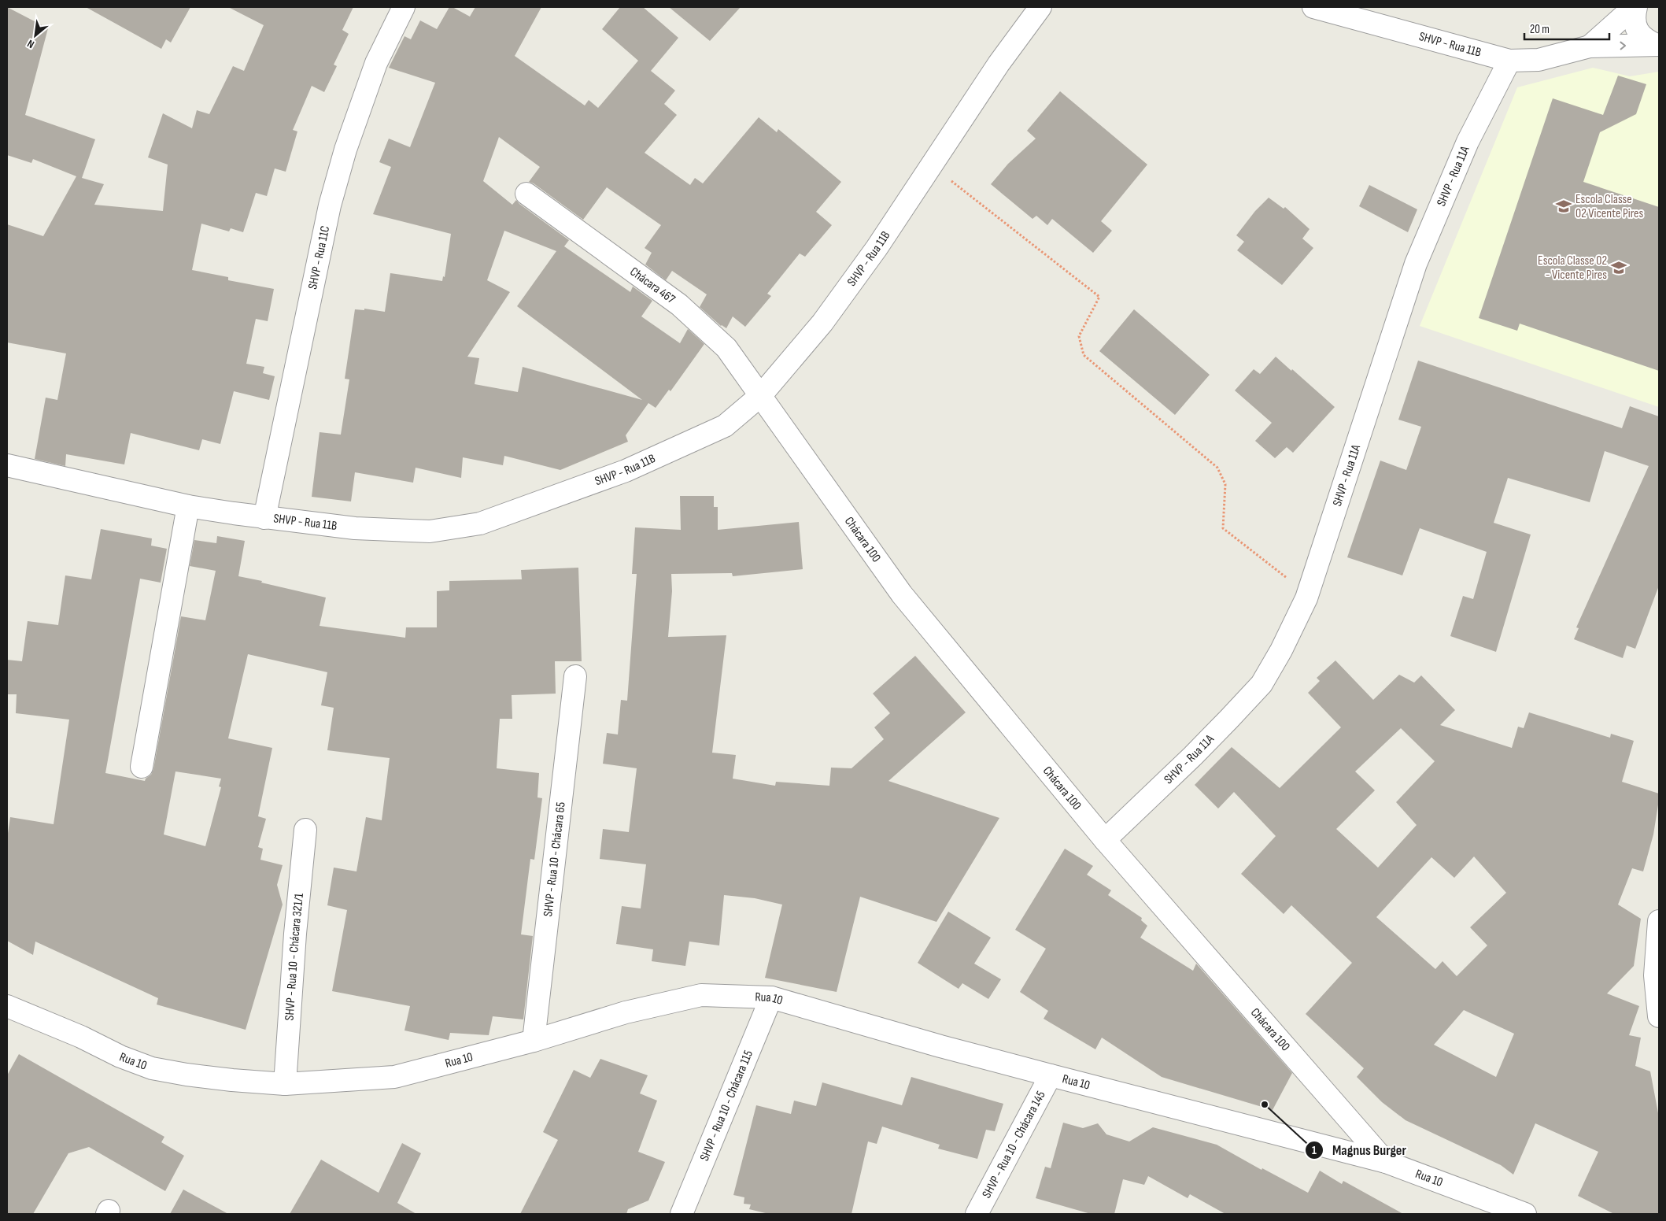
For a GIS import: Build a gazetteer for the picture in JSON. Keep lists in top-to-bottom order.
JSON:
{
  "streets": {
    "street": [
      "SHVP - Rua 11B",
      "SHVP - Rua 11A",
      "SHVP - Rua 11C",
      "Chácara 467",
      "Chácara 100",
      "SHVP - Rua 10 - Chácara 65",
      "SHVP - Rua 10 - Chácara 321/1",
      "Rua 10",
      "SHVP - Rua 10 - Chácara 115",
      "SHVP - Rua 10 - Chácara 145"
    ]
  },
  "crossings": [
    ["SHVP - Rua 11B", "SHVP - Rua 11A"],
    ["SHVP - Rua 11B", "SHVP - Rua 11C"],
    ["SHVP - Rua 11B", "Chácara 467"],
    ["SHVP - Rua 11B", "Chácara 100"],
    ["SHVP - Rua 11A", "Chácara 100"],
    ["Chácara 467", "Chácara 100"],
    ["Chácara 100", "Rua 10"],
    ["SHVP - Rua 10 - Chácara 65", "Rua 10"],
    ["SHVP - Rua 10 - Chácara 321/1", "Rua 10"],
    ["Rua 10", "SHVP - Rua 10 - Chácara 115"],
    ["Rua 10", "SHVP - Rua 10 - Chácara 145"]
  ],
  "places": {
    "school or university": ["Escola Classe 02 Vicente Pires", "Escola Classe 02 - Vicente Pires"],
    "other": ["Magnus Burger"]
  },
  "scale_bar": "20 m",
  "north": "bottom left"
}
